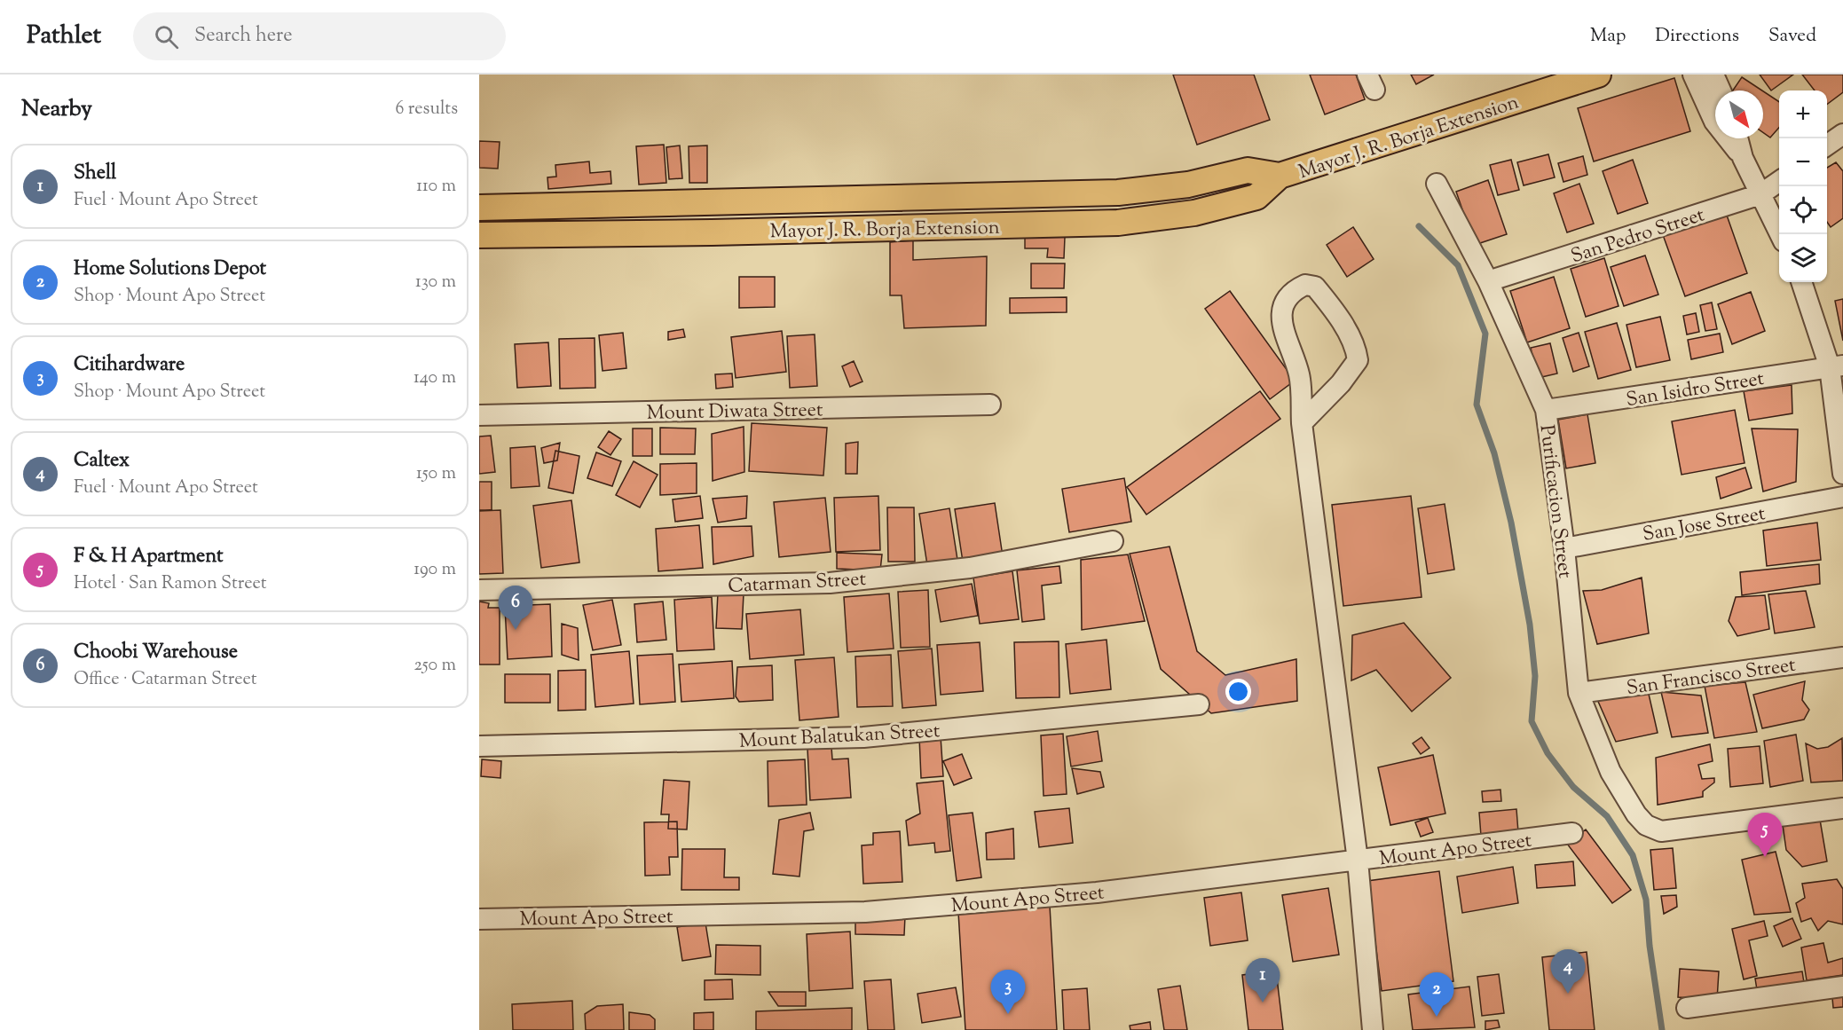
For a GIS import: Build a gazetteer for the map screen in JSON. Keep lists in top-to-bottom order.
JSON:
{
  "streets": {
    "main road": ["Mayor J. R. Borja Extension"],
    "street": [
      "San Pedro Street",
      "San Isidro Street",
      "Mount Diwata Street",
      "Purificacion Street",
      "San Jose Street",
      "Catarman Street",
      "San Francisco Street",
      "Mount Balatukan Street",
      "Mount Apo Street"
    ]
  },
  "crossings": [
    ["San Pedro Street", "Purificacion Street"],
    ["San Isidro Street", "Purificacion Street"],
    ["Purificacion Street", "San Jose Street"],
    ["Purificacion Street", "San Francisco Street"]
  ],
  "north": "bottom right",
  "page": {
    "header": "Pathlet",
    "search": "Search here",
    "nav": ["Map", "Directions", "Saved"],
    "heading": ["Nearby", "6 results"],
    "map_buttons": ["+", "−"],
    "list": [
      {
        "mark": "1",
        "name": "Shell",
        "note": "Fuel · Mount Apo Street",
        "value": "110 m"
      },
      {
        "mark": "2",
        "name": "Home Solutions Depot",
        "note": "Shop · Mount Apo Street",
        "value": "130 m"
      },
      {
        "mark": "3",
        "name": "Citihardware",
        "note": "Shop · Mount Apo Street",
        "value": "140 m"
      },
      {
        "mark": "4",
        "name": "Caltex",
        "note": "Fuel · Mount Apo Street",
        "value": "150 m"
      },
      {
        "mark": "5",
        "name": "F & H Apartment",
        "note": "Hotel · San Ramon Street",
        "value": "190 m"
      },
      {
        "mark": "6",
        "name": "Choobi Warehouse",
        "note": "Office · Catarman Street",
        "value": "250 m"
      }
    ],
    "pins": [
      "6",
      "5",
      "4",
      "1",
      "3",
      "2"
    ]
  }
}
